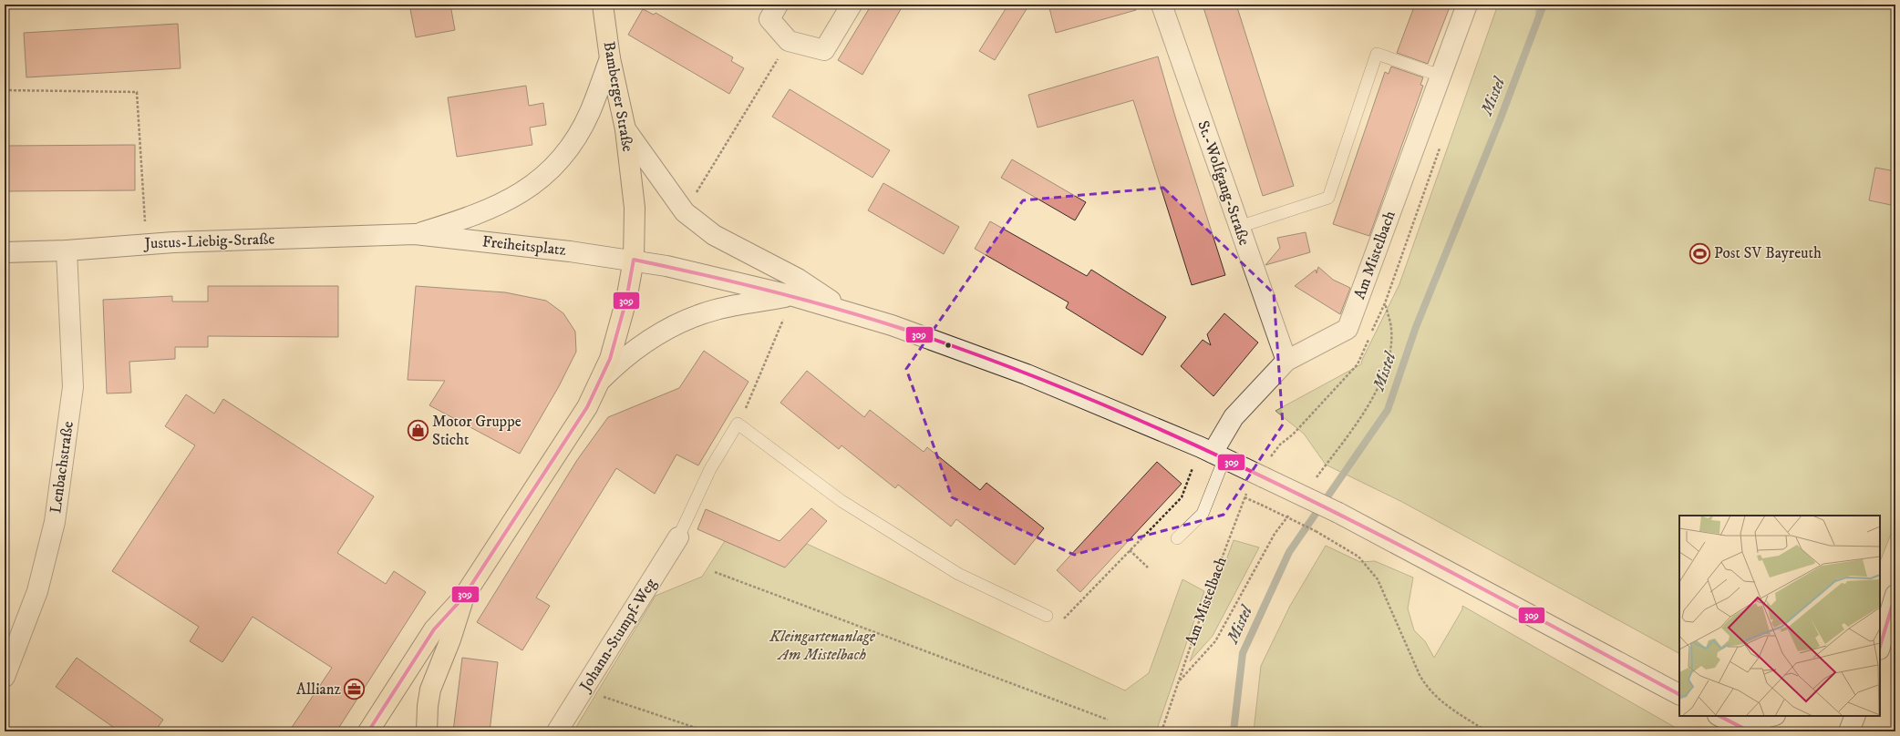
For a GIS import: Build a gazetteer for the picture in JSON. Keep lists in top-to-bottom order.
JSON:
{
  "streets": {
    "main road": [
      "Bamberger Straße",
      "St.-Wolfgang-Straße",
      "Justus-Liebig-Straße",
      "Freiheitsplatz",
      "Am Mistelbach",
      "Lenbachstraße",
      "Johann-Stumpf-Weg"
    ]
  },
  "crossings": [
    ["Bamberger Straße", "Freiheitsplatz"],
    ["St.-Wolfgang-Straße", "Am Mistelbach"],
    ["Justus-Liebig-Straße", "Freiheitsplatz"],
    ["Justus-Liebig-Straße", "Lenbachstraße"]
  ],
  "water": ["Mistel"],
  "parks": ["Kleingartenanlage Am Mistelbach"],
  "places": {
    "sports": ["Post SV Bayreuth"],
    "shop": ["Motor Gruppe Sticht"],
    "office": ["Allianz"]
  },
  "lines": ["transit line 309"]
}
